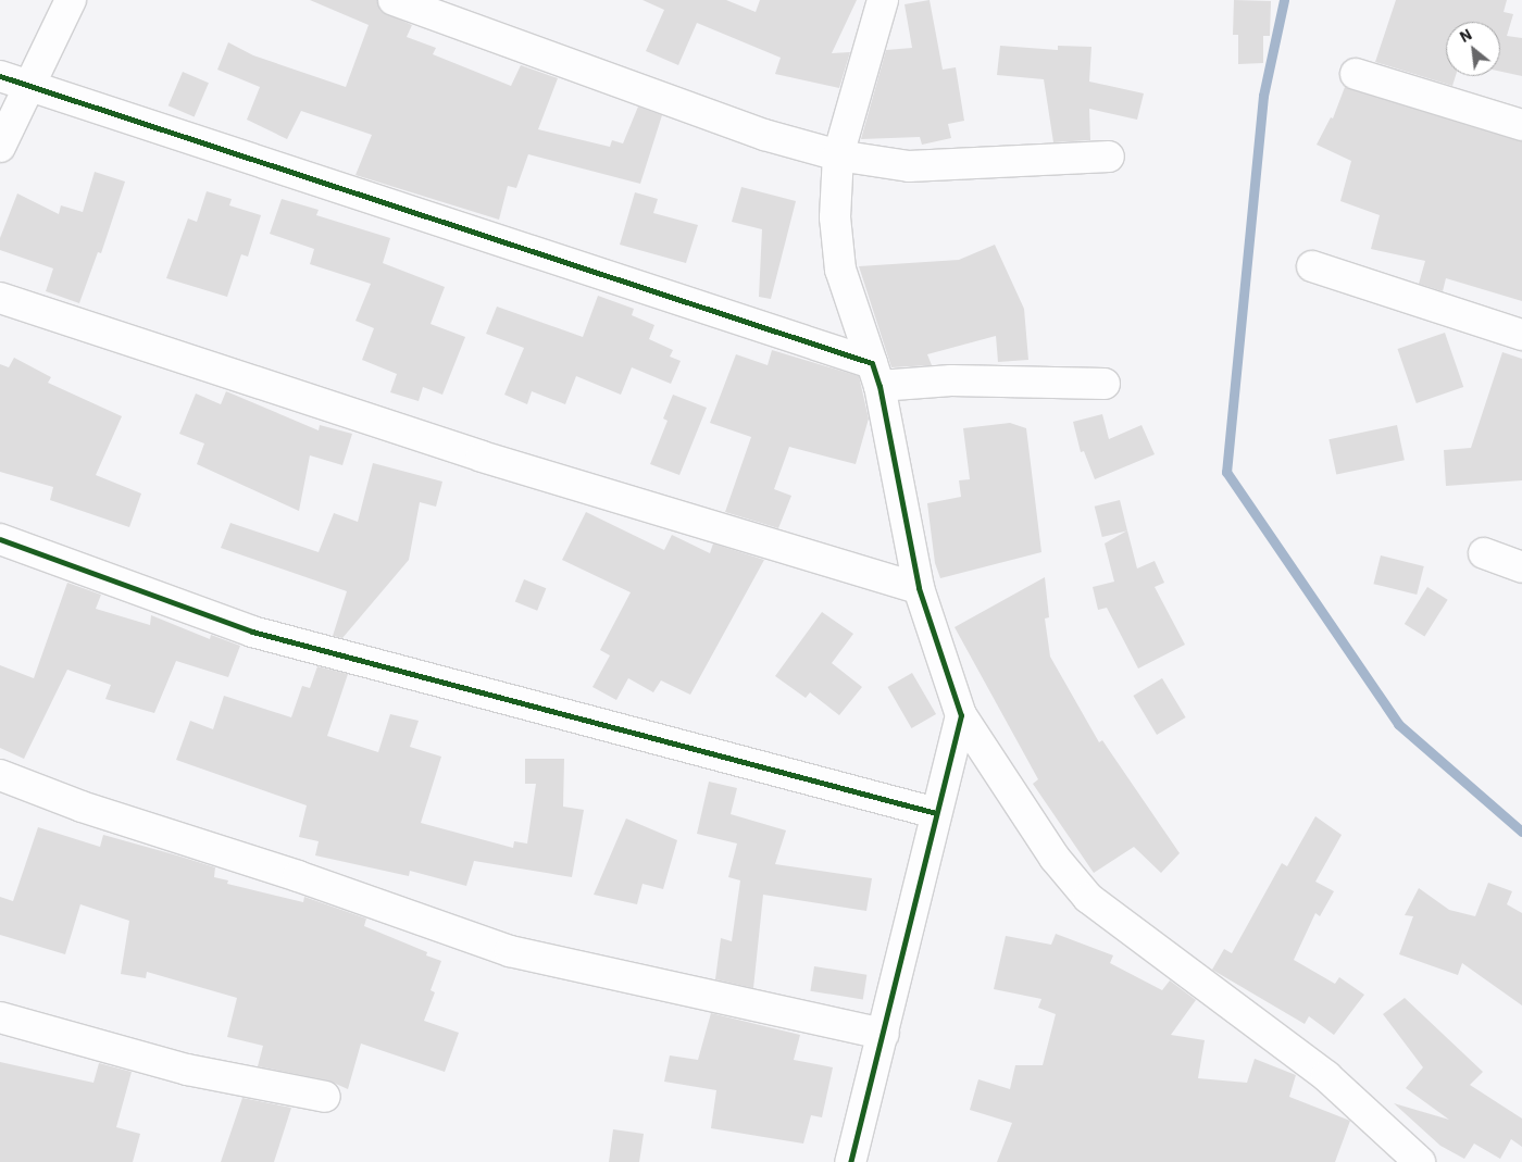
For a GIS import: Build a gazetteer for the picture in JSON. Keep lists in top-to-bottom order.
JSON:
{
  "north": "top left"
}
